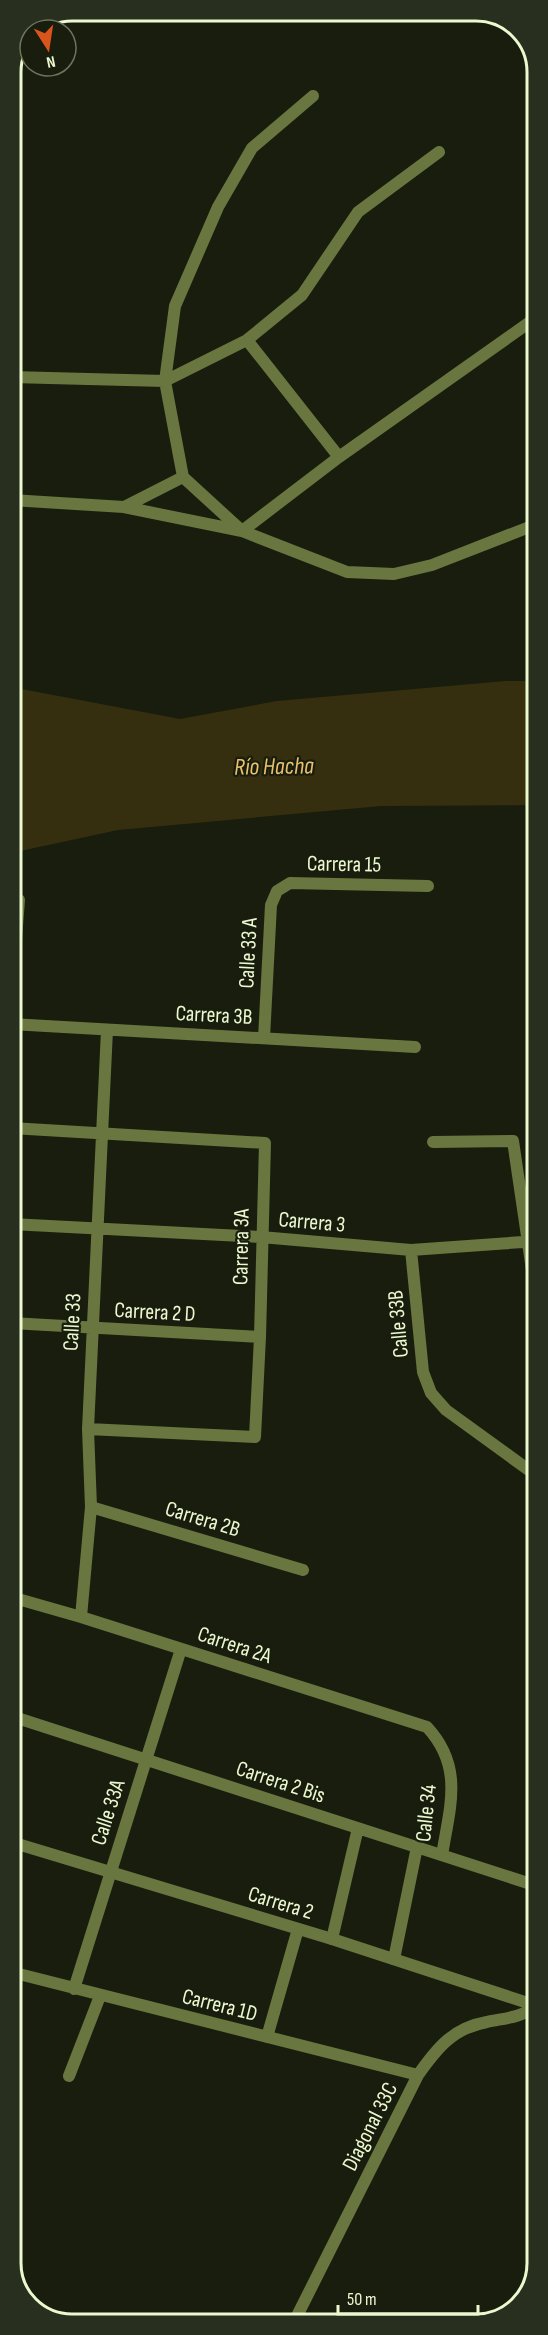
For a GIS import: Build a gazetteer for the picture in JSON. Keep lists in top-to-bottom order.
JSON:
{
  "streets": {
    "street": [
      "Carrera 15",
      "Calle 33 A",
      "Carrera 3B",
      "Carrera 3",
      "Carrera 3A",
      "Carrera 2 D",
      "Calle 33",
      "Calle 33B",
      "Carrera 2B",
      "Carrera 2A",
      "Carrera 2 Bis",
      "Calle 33A",
      "Calle 34",
      "Carrera 2",
      "Carrera 1D",
      "Diagonal 33C"
    ]
  },
  "crossings": [
    ["Carrera 15", "Calle 33 A"],
    ["Calle 33 A", "Carrera 3B"],
    ["Carrera 3B", "Calle 33"],
    ["Carrera 3", "Carrera 3A"],
    ["Carrera 3", "Calle 33"],
    ["Carrera 3", "Calle 33B"],
    ["Carrera 3A", "Carrera 2 D"],
    ["Carrera 3A", "Calle 33"],
    ["Carrera 2 D", "Calle 33"],
    ["Calle 33", "Carrera 2B"],
    ["Calle 33", "Carrera 2A"],
    ["Carrera 2A", "Calle 33A"],
    ["Carrera 2A", "Calle 34"],
    ["Carrera 2 Bis", "Calle 33A"],
    ["Carrera 2 Bis", "Calle 34"],
    ["Calle 33A", "Carrera 2"],
    ["Calle 33A", "Carrera 1D"],
    ["Calle 34", "Carrera 2"],
    ["Carrera 1D", "Diagonal 33C"]
  ],
  "water": ["Río Hacha"],
  "scale_bar": "50 m",
  "north": "bottom"
}
